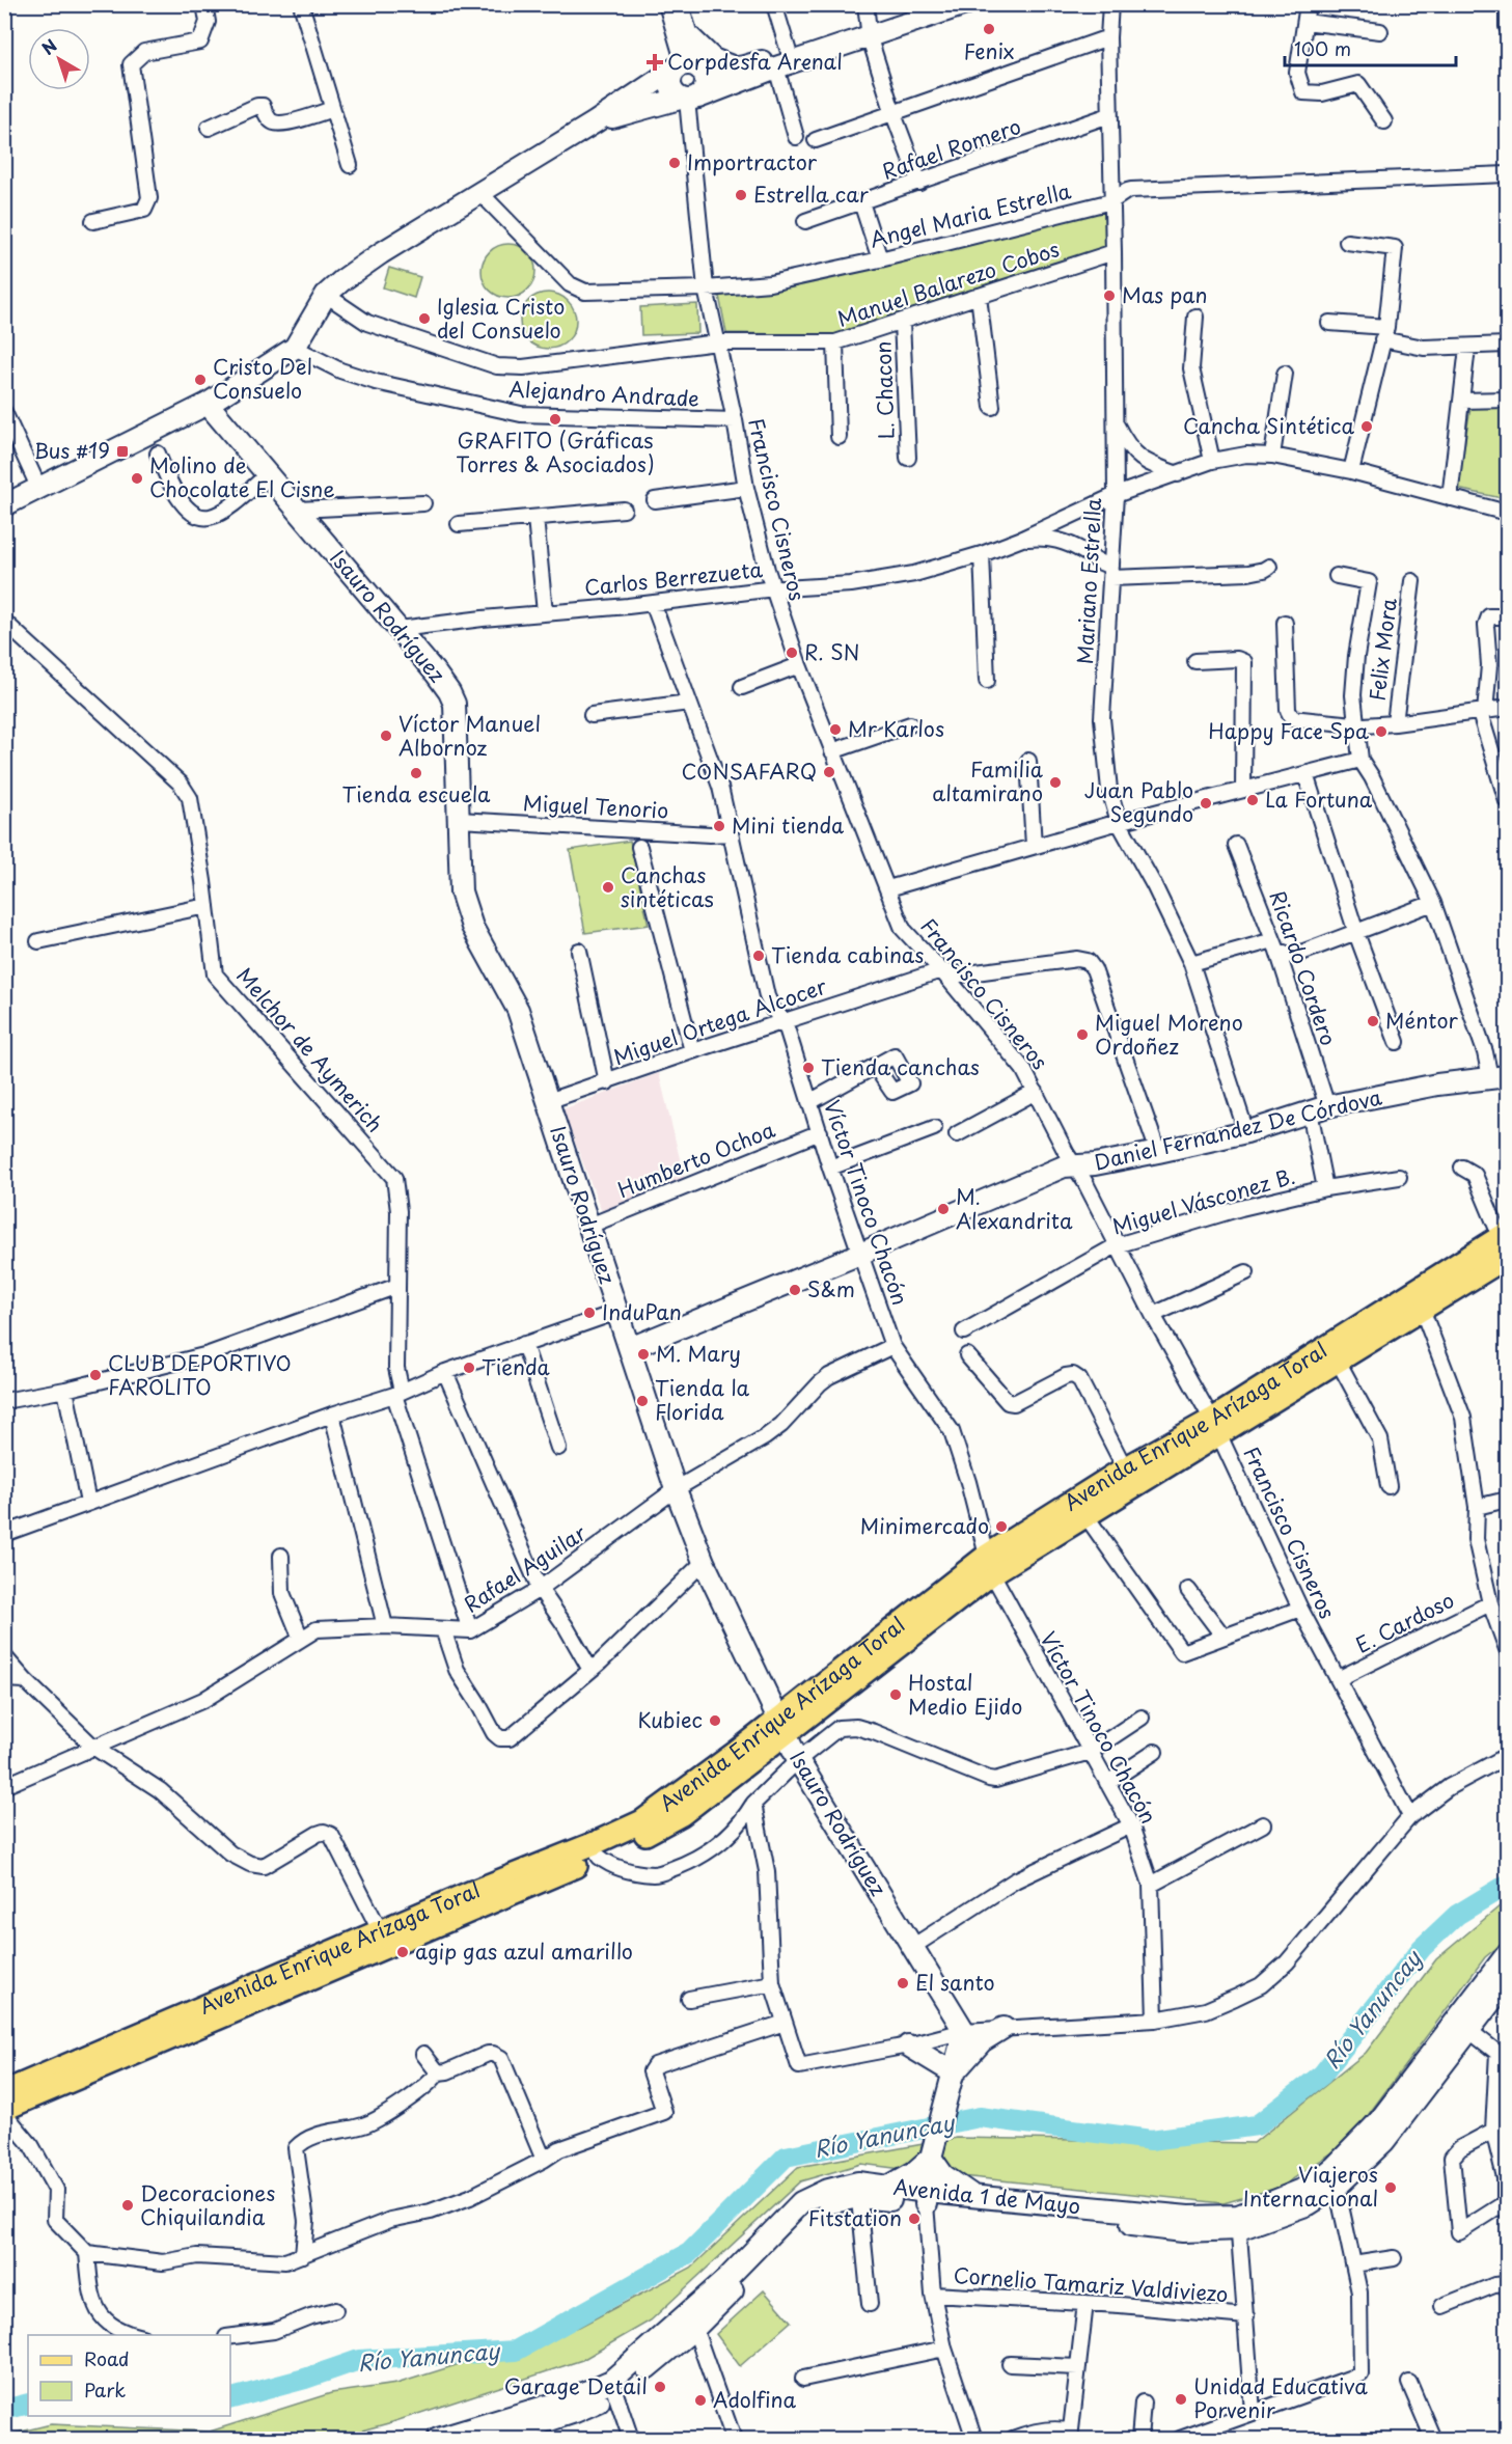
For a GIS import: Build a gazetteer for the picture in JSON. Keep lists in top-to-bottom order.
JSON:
{
  "streets": {
    "main road": ["Avenida Enrique Arízaga Toral"],
    "street": [
      "Rafael Romero",
      "Angel Maria Estrella",
      "Manuel Balarezo Cobos",
      "L. Chacon",
      "Alejandro Andrade",
      "Francisco Cisneros",
      "Carlos Berrezueta",
      "Mariano Estrella",
      "Isauro Rodríguez",
      "Felix Mora",
      "Miguel Tenorio",
      "Ricardo Cordero",
      "Miguel Ortega Alcocer",
      "Melchor de Aymerich",
      "Daniel Fernandez De Córdova",
      "Humberto Ochoa",
      "Miguel Vásconez B.",
      "Víctor Tinoco Chacón",
      "Rafael Aguilar",
      "E. Cardoso",
      "Avenida 1 de Mayo",
      "Cornelio Tamariz Valdiviezo"
    ]
  },
  "crossings": [
    ["Rafael Romero", "Mariano Estrella"],
    ["Angel Maria Estrella", "Francisco Cisneros"],
    ["Angel Maria Estrella", "Mariano Estrella"],
    ["Manuel Balarezo Cobos", "L. Chacon"],
    ["Manuel Balarezo Cobos", "Francisco Cisneros"],
    ["Manuel Balarezo Cobos", "Mariano Estrella"],
    ["Alejandro Andrade", "Francisco Cisneros"],
    ["Francisco Cisneros", "Carlos Berrezueta"],
    ["Francisco Cisneros", "Miguel Ortega Alcocer"],
    ["Francisco Cisneros", "Daniel Fernandez De Córdova"],
    ["Francisco Cisneros", "Miguel Vásconez B."],
    ["Francisco Cisneros", "Avenida Enrique Arízaga Toral"],
    ["Francisco Cisneros", "E. Cardoso"],
    ["Carlos Berrezueta", "Mariano Estrella"],
    ["Carlos Berrezueta", "Isauro Rodríguez"],
    ["Carlos Berrezueta", "Víctor Tinoco Chacón"],
    ["Mariano Estrella", "Daniel Fernandez De Córdova"],
    ["Isauro Rodríguez", "Miguel Tenorio"],
    ["Isauro Rodríguez", "Miguel Ortega Alcocer"],
    ["Isauro Rodríguez", "Daniel Fernandez De Córdova"],
    ["Isauro Rodríguez", "Humberto Ochoa"],
    ["Isauro Rodríguez", "Avenida Enrique Arízaga Toral"],
    ["Isauro Rodríguez", "Rafael Aguilar"],
    ["Miguel Tenorio", "Víctor Tinoco Chacón"],
    ["Ricardo Cordero", "Daniel Fernandez De Córdova"],
    ["Ricardo Cordero", "Miguel Vásconez B."],
    ["Miguel Ortega Alcocer", "Víctor Tinoco Chacón"],
    ["Melchor de Aymerich", "Rafael Aguilar"],
    ["Daniel Fernandez De Córdova", "Miguel Vásconez B."],
    ["Daniel Fernandez De Córdova", "Víctor Tinoco Chacón"],
    ["Humberto Ochoa", "Víctor Tinoco Chacón"],
    ["Víctor Tinoco Chacón", "Avenida Enrique Arízaga Toral"],
    ["Víctor Tinoco Chacón", "Rafael Aguilar"]
  ],
  "water": ["Río Yanuncay"],
  "places": {
    "other": [
      "Fenix",
      "Importractor",
      "Estrella car",
      "Mas pan",
      "Iglesia Cristo del Consuelo",
      "Cristo Del Consuelo",
      "GRAFITO (Gráficas Torres & Asociados)",
      "Cancha Sintética",
      "Molino de Chocolate El Cisne",
      "R. SN",
      "Mr Karlos",
      "Happy Face Spa",
      "Víctor Manuel Albornoz",
      "CONSAFARQ",
      "Tienda escuela",
      "Familia altamirano",
      "La Fortuna",
      "Juan Pablo Segundo",
      "Mini tienda",
      "Canchas sintéticas",
      "Tienda cabinas",
      "Méntor",
      "Miguel Moreno Ordoñez",
      "Tienda canchas",
      "M. Alexandrita",
      "S&m",
      "InduPan",
      "M. Mary",
      "Tienda",
      "CLUB DEPORTIVO FAROLITO",
      "Tienda la Florida",
      "Minimercado",
      "Hostal Medio Ejido",
      "Kubiec",
      "agip gas azul amarillo",
      "El santo",
      "Viajeros Internacional",
      "Decoraciones Chiquilandia",
      "Fitstation",
      "Garage Detail",
      "Unidad Educativa Porvenir",
      "Adolfina"
    ],
    "health": ["Corpdesfa Arenal"],
    "transit": ["Bus #19"]
  },
  "legend": ["Road", "Park"],
  "scale_bar": "100 m",
  "north": "top left"
}
